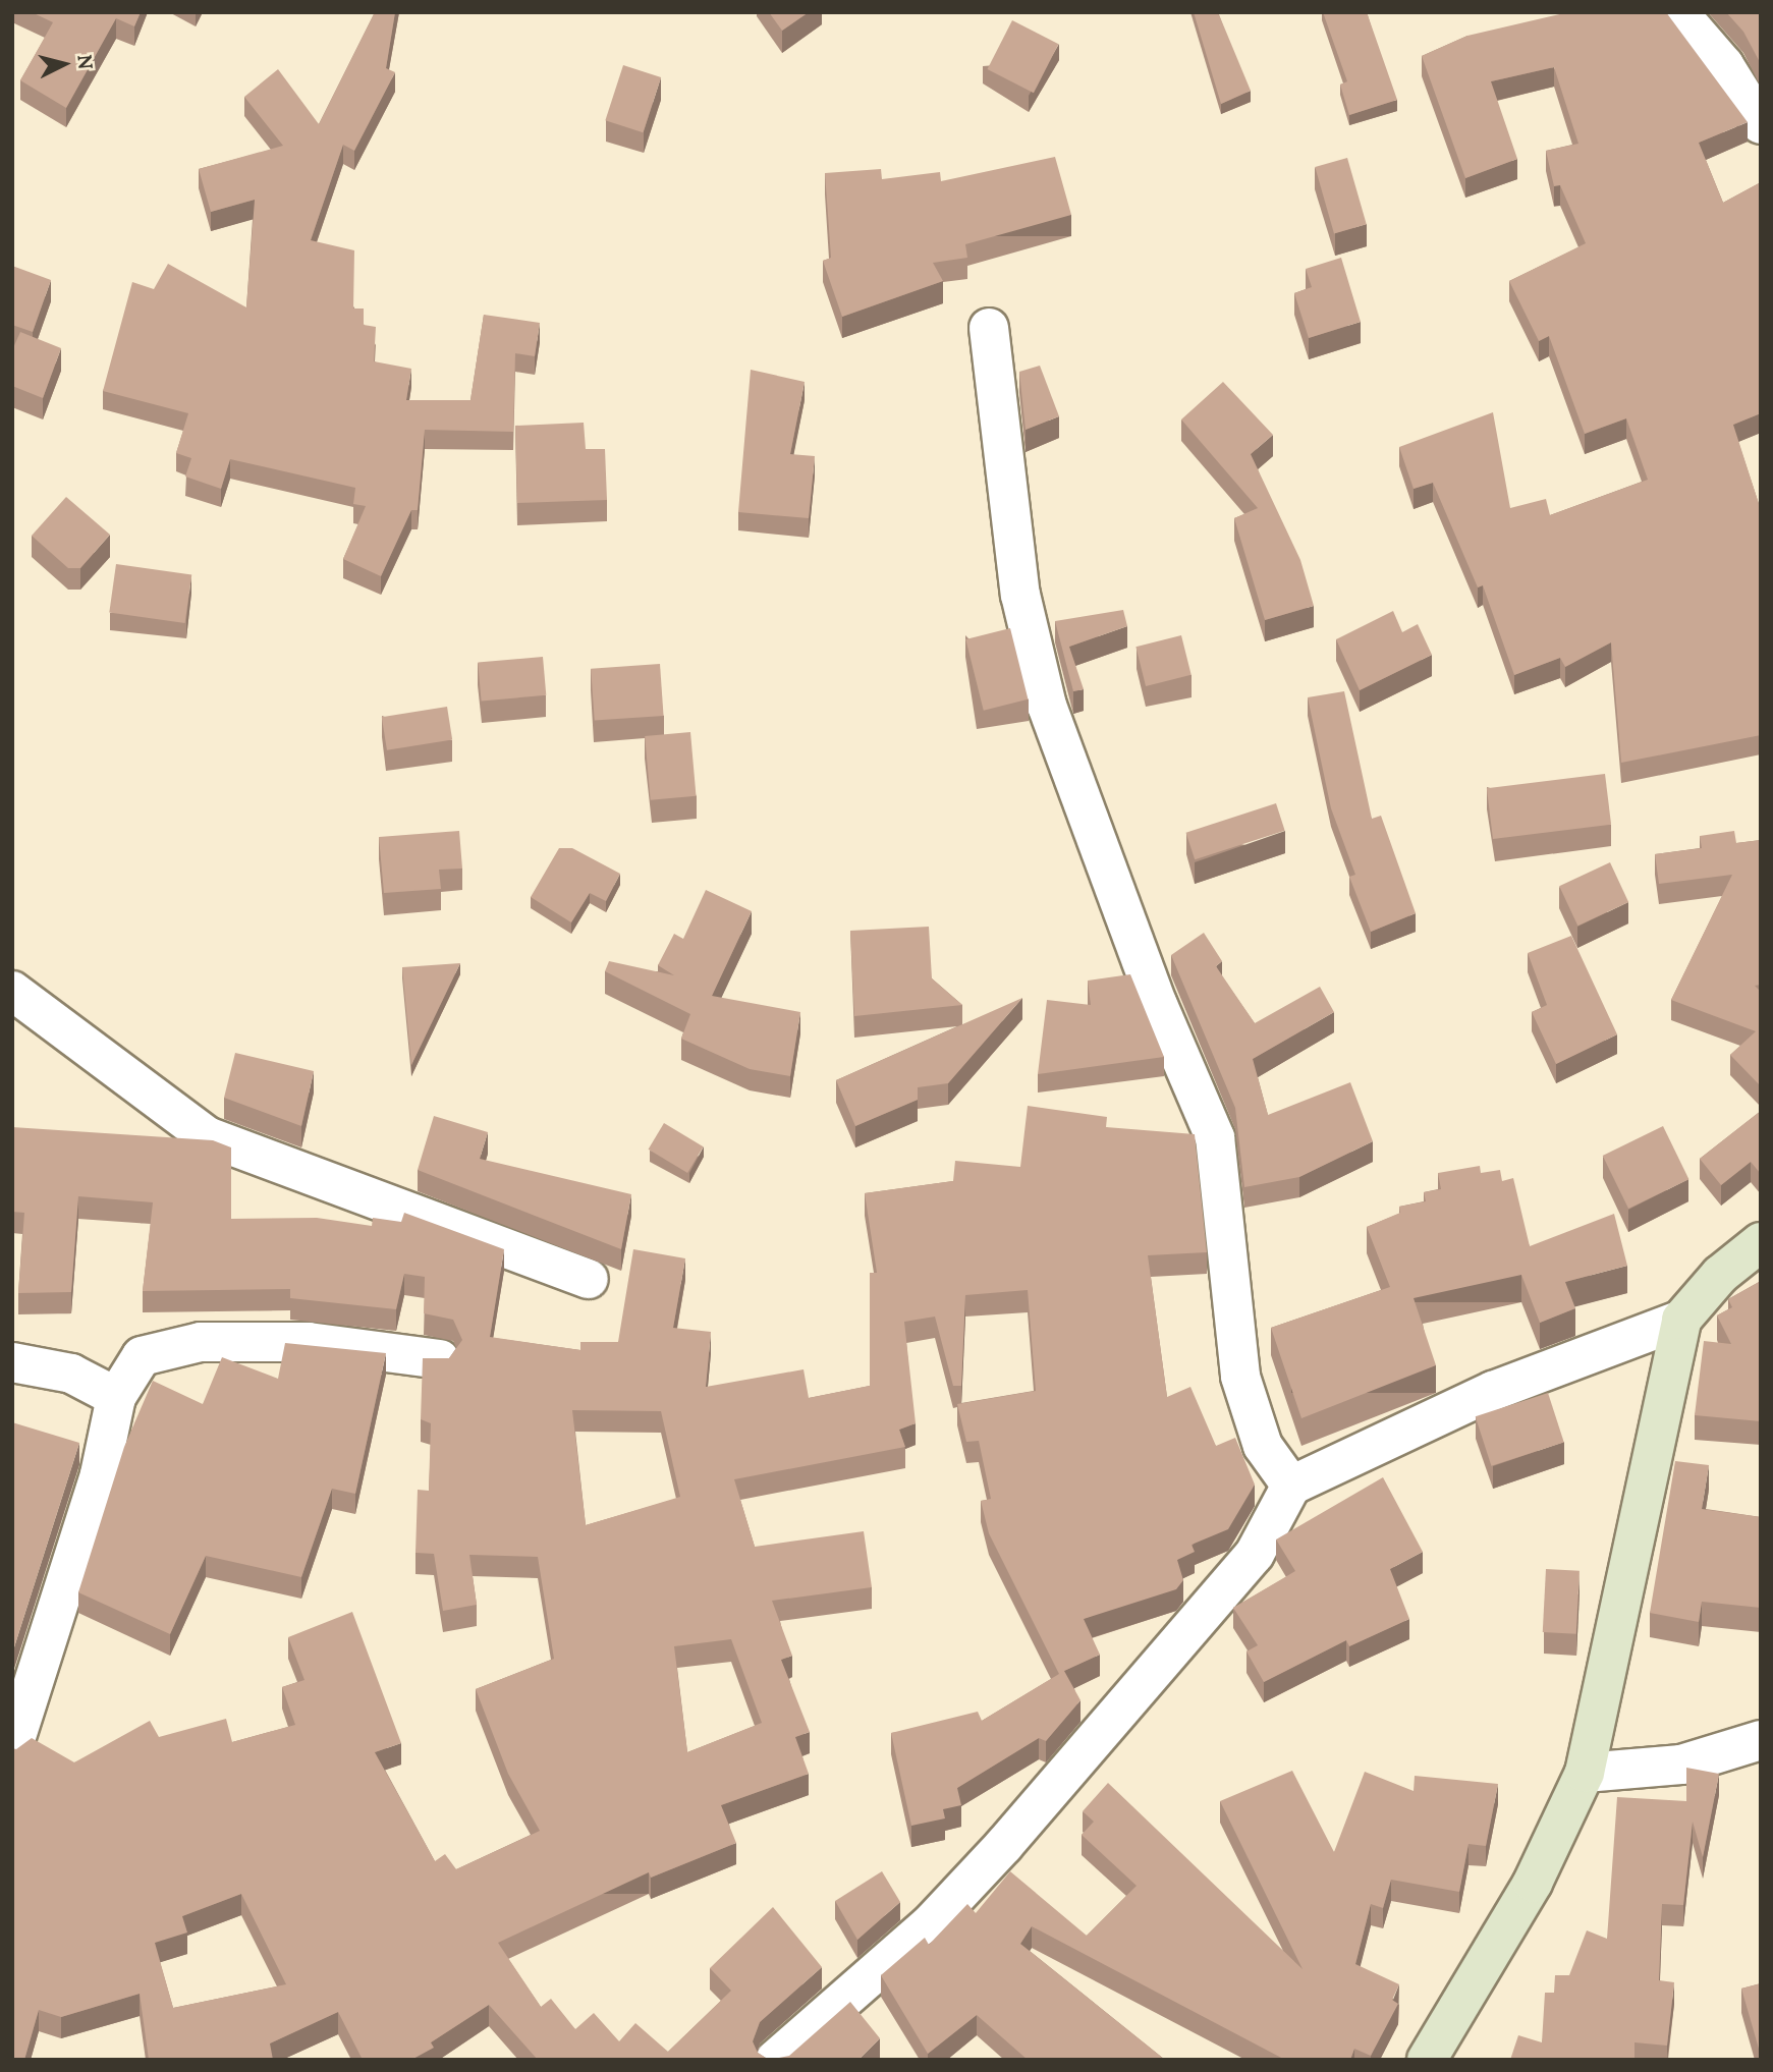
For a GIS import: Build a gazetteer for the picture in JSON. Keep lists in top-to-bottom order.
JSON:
{
  "north": "right"
}
